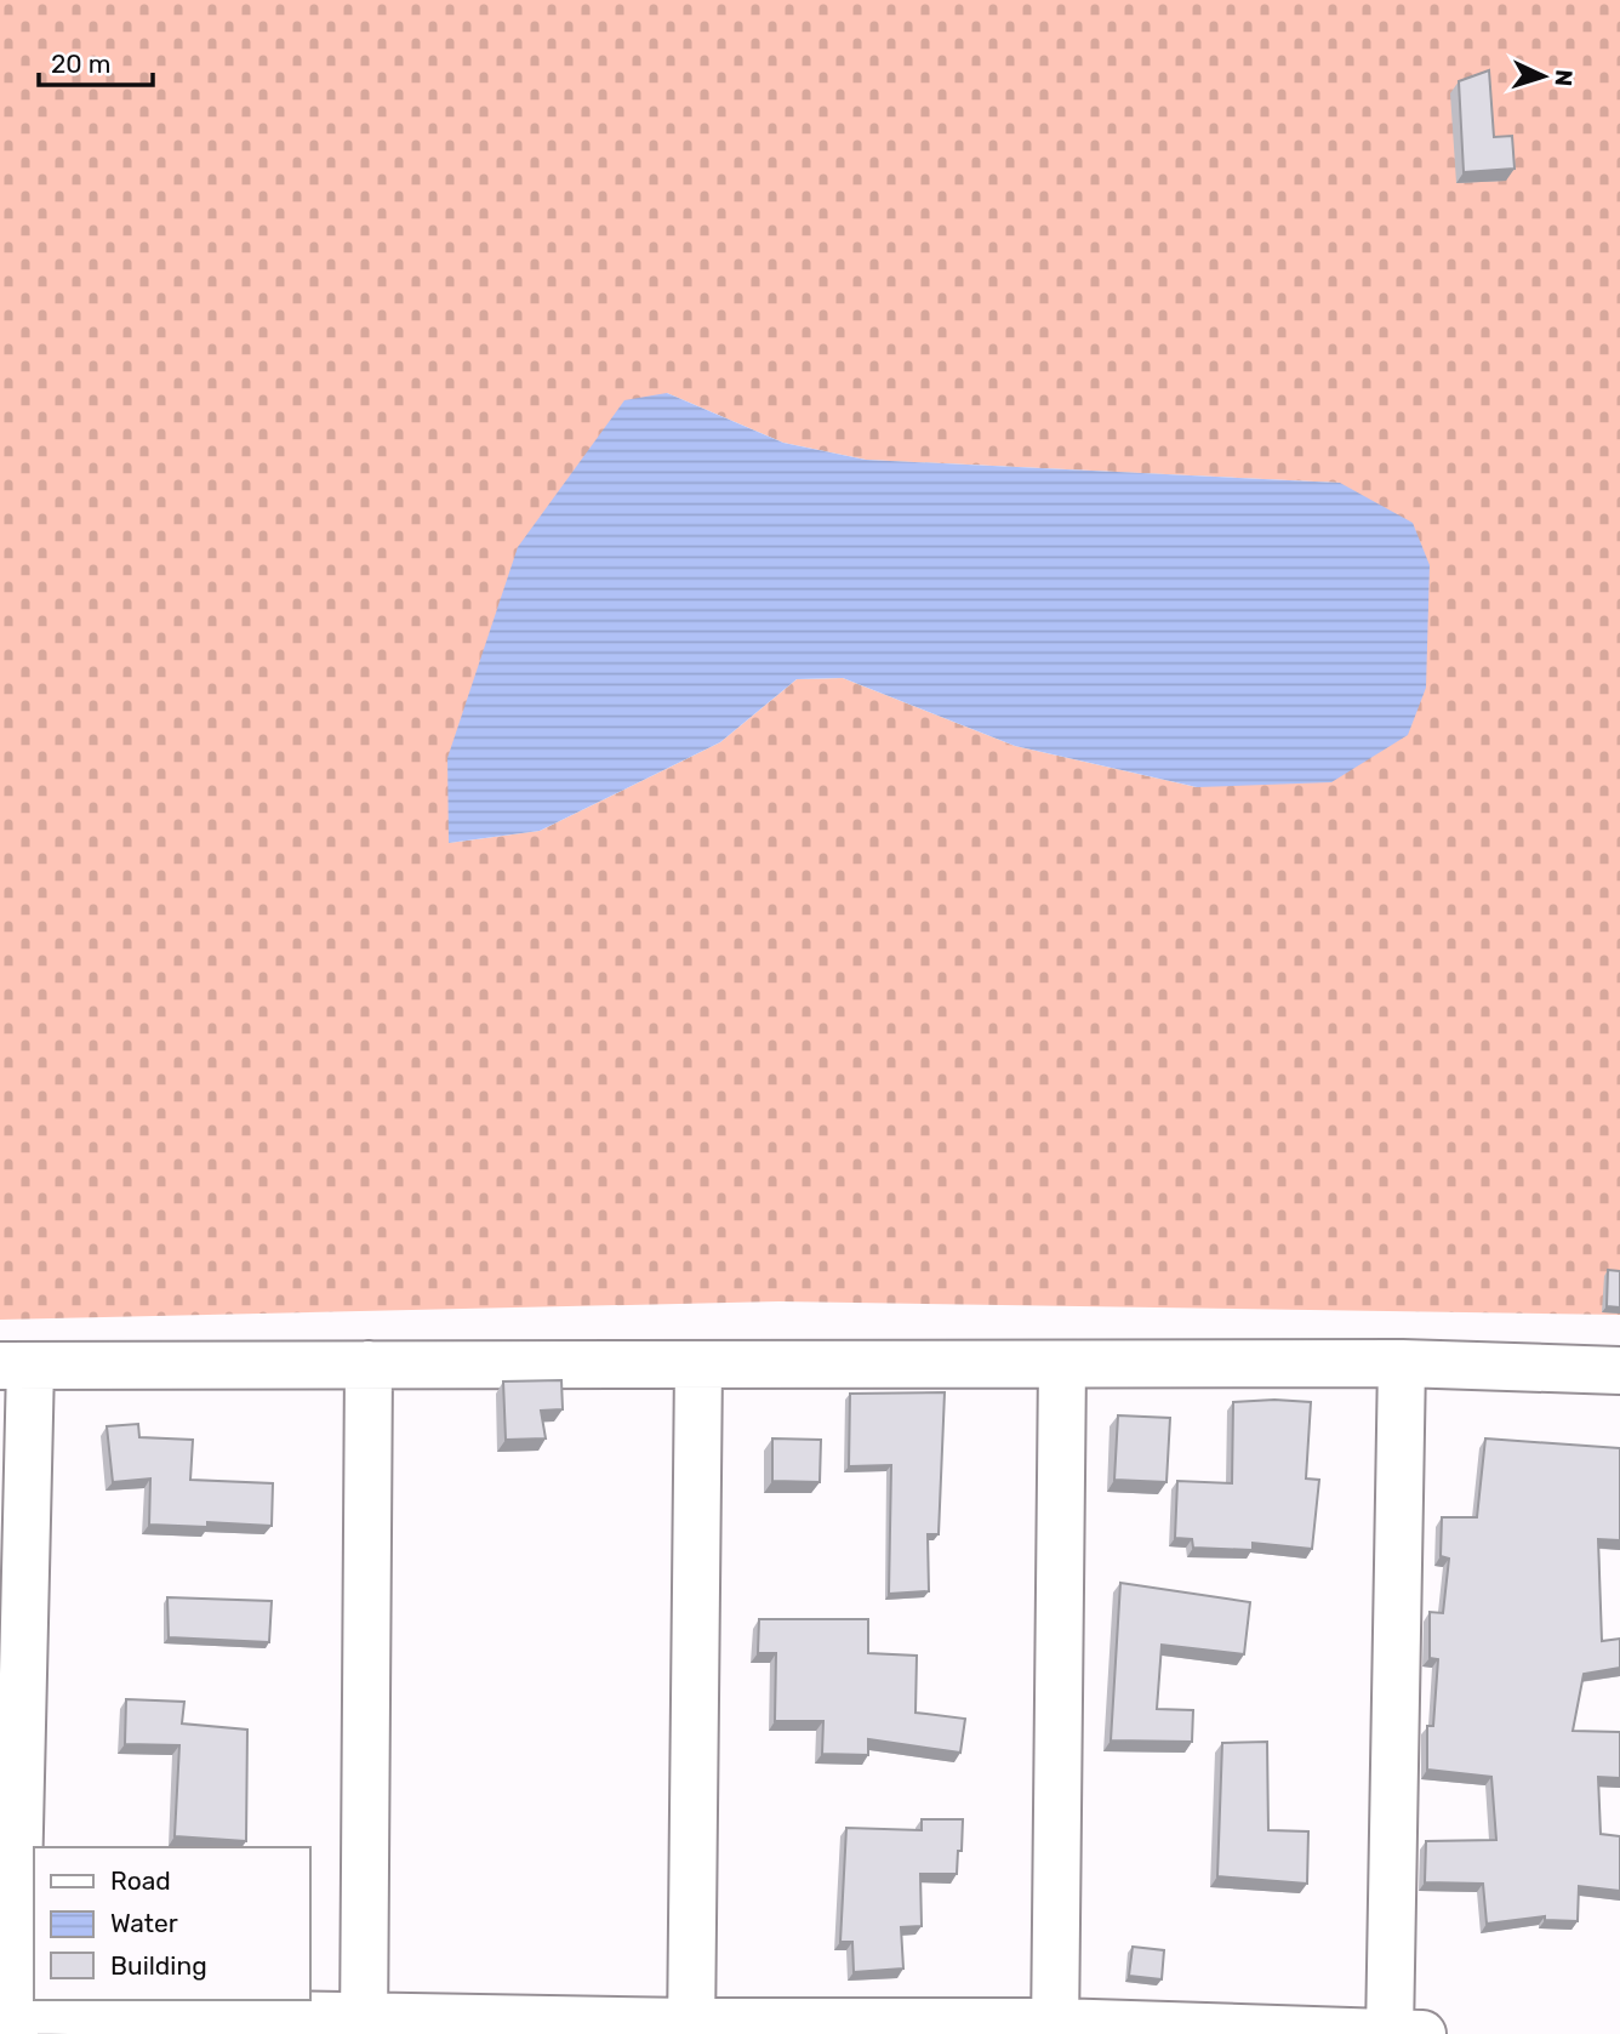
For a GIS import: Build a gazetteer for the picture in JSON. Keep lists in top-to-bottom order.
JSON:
{
  "legend": ["Road", "Water", "Building"],
  "scale_bar": "20 m",
  "north": "right"
}
